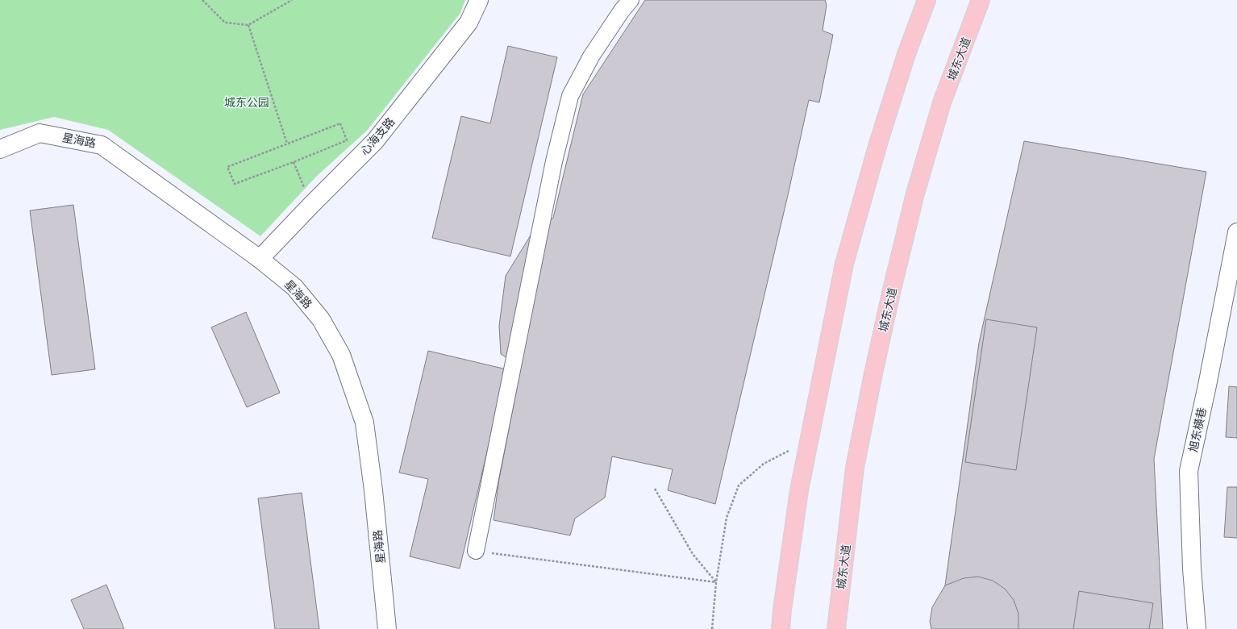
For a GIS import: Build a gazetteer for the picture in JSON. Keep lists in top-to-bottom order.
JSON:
{
  "streets": {
    "main road": ["城东大道"],
    "street": ["心海支路", "星海路", "旭东横巷"]
  },
  "crossings": [
    ["心海支路", "星海路"]
  ],
  "parks": ["城东公园"]
}
